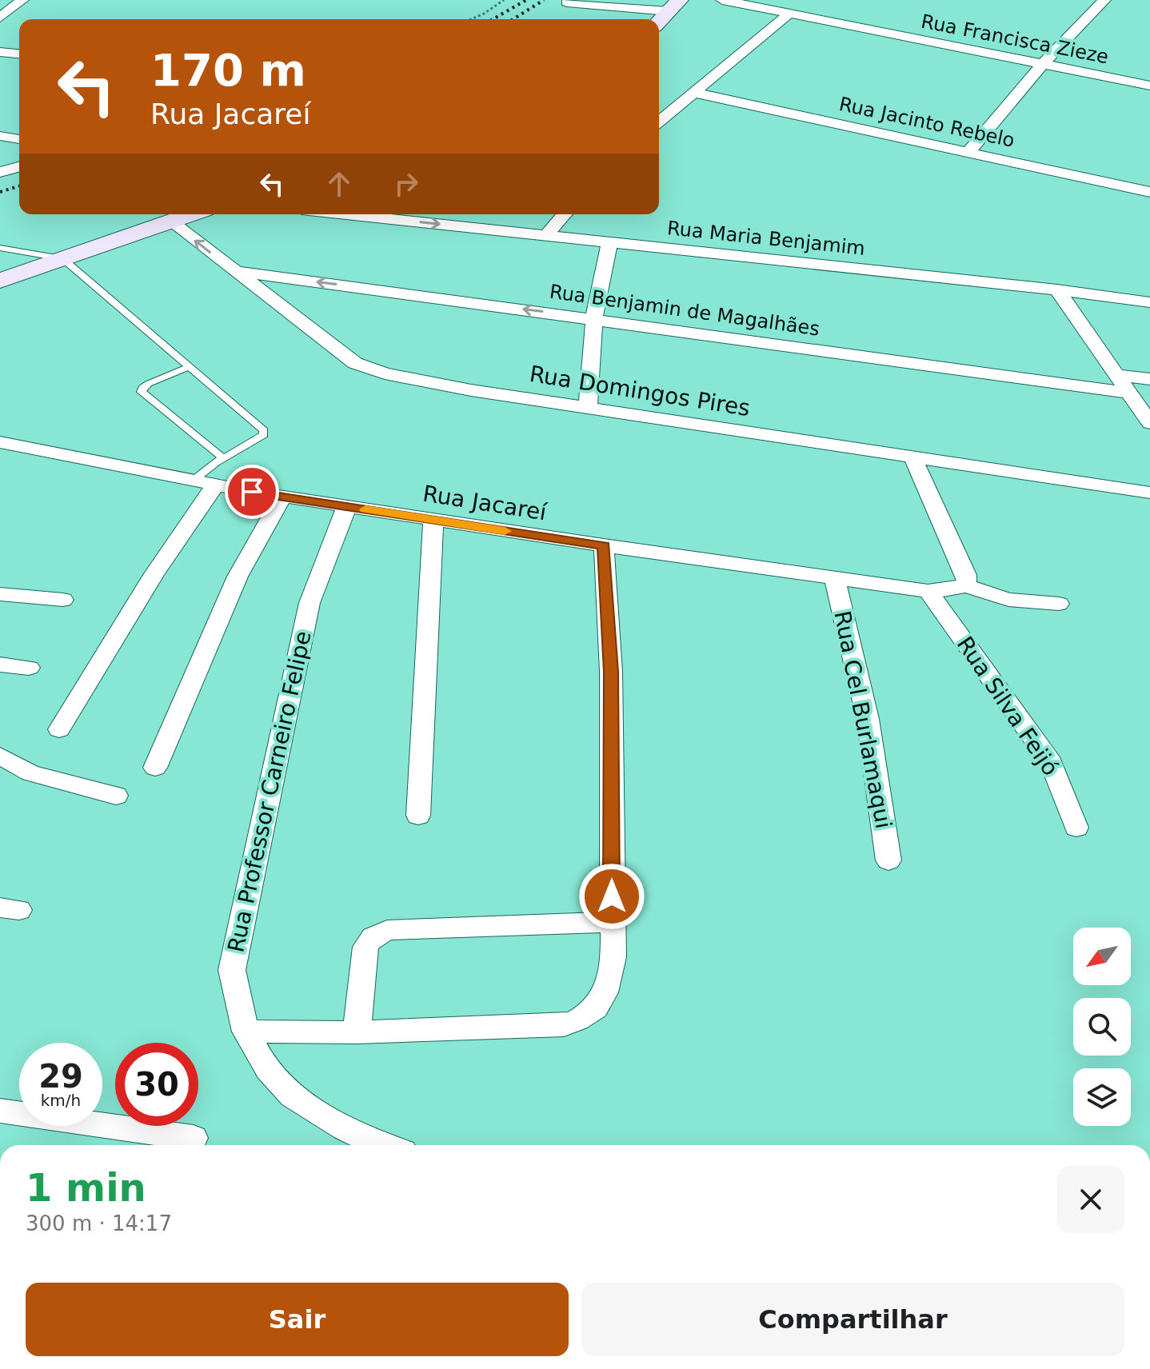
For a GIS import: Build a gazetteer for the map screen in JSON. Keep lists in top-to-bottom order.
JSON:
{
  "streets": {
    "street": [
      "Rua Francisca Zieze",
      "Rua Jacinto Rebelo",
      "Rua Maria Benjamim",
      "Rua Benjamin de Magalhães",
      "Rua Domingos Pires",
      "Rua Jacareí",
      "Rua Silva Feijó",
      "Rua Cel Burlamaqui",
      "Rua Professor Carneiro Felipe"
    ]
  },
  "crossings": [
    ["Rua Benjamin de Magalhães", "Rua Domingos Pires"],
    ["Rua Jacareí", "Rua Silva Feijó"],
    ["Rua Jacareí", "Rua Cel Burlamaqui"],
    ["Rua Jacareí", "Rua Professor Carneiro Felipe"]
  ],
  "one_way": ["Rua Benjamin de Magalhães"],
  "north": "bottom left",
  "page": {
    "turn": ["170 m", "Rua Jacareí"],
    "speed": "29 km/h",
    "limit": "30",
    "heading": ["1 min", "300 m · 14:17"],
    "buttons": ["Sair", "Compartilhar"]
  }
}
